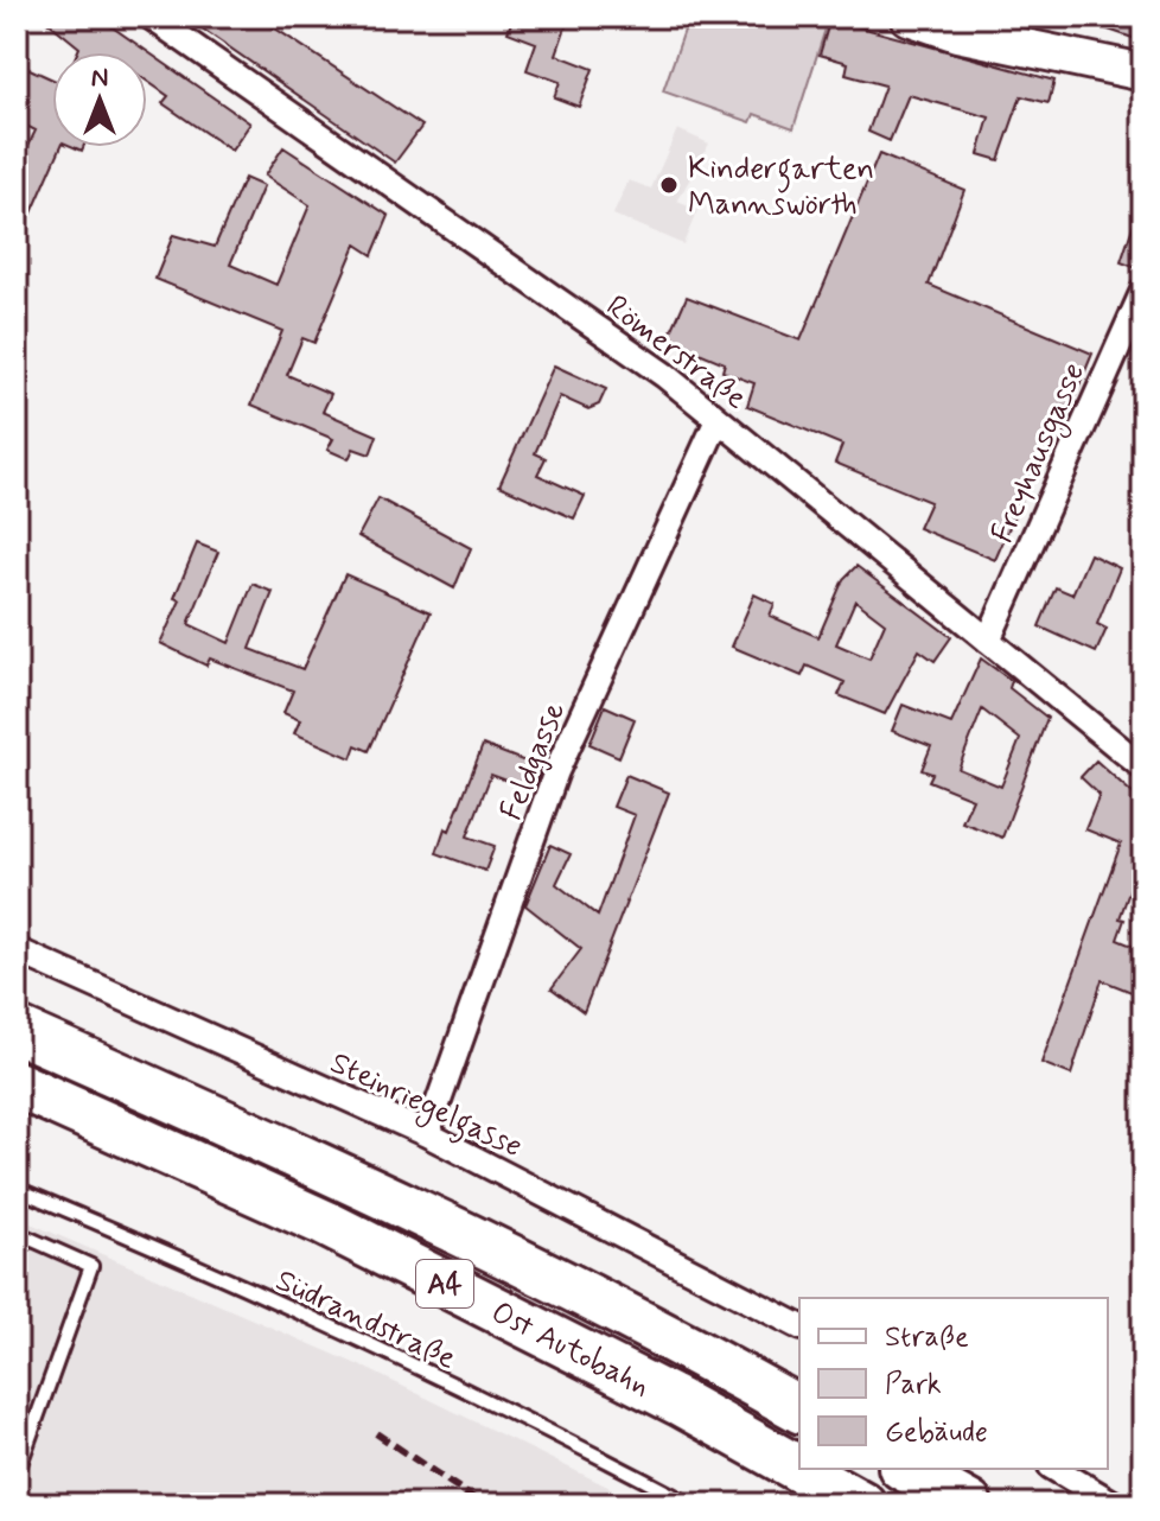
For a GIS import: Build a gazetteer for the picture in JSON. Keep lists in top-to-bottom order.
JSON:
{
  "streets": {
    "highway": ["A4", "Ost Autobahn"],
    "street": [
      "Römerstraße",
      "Freyhausgasse",
      "Feldgasse",
      "Steinriegelgasse"
    ],
    "lane": ["Südrandstraße"]
  },
  "crossings": [
    ["Römerstraße", "Freyhausgasse"],
    ["Römerstraße", "Feldgasse"],
    ["Feldgasse", "Steinriegelgasse"]
  ],
  "places": ["Kindergarten Mannswörth"],
  "legend": ["Straße", "Park", "Gebäude"],
  "north": "top"
}
